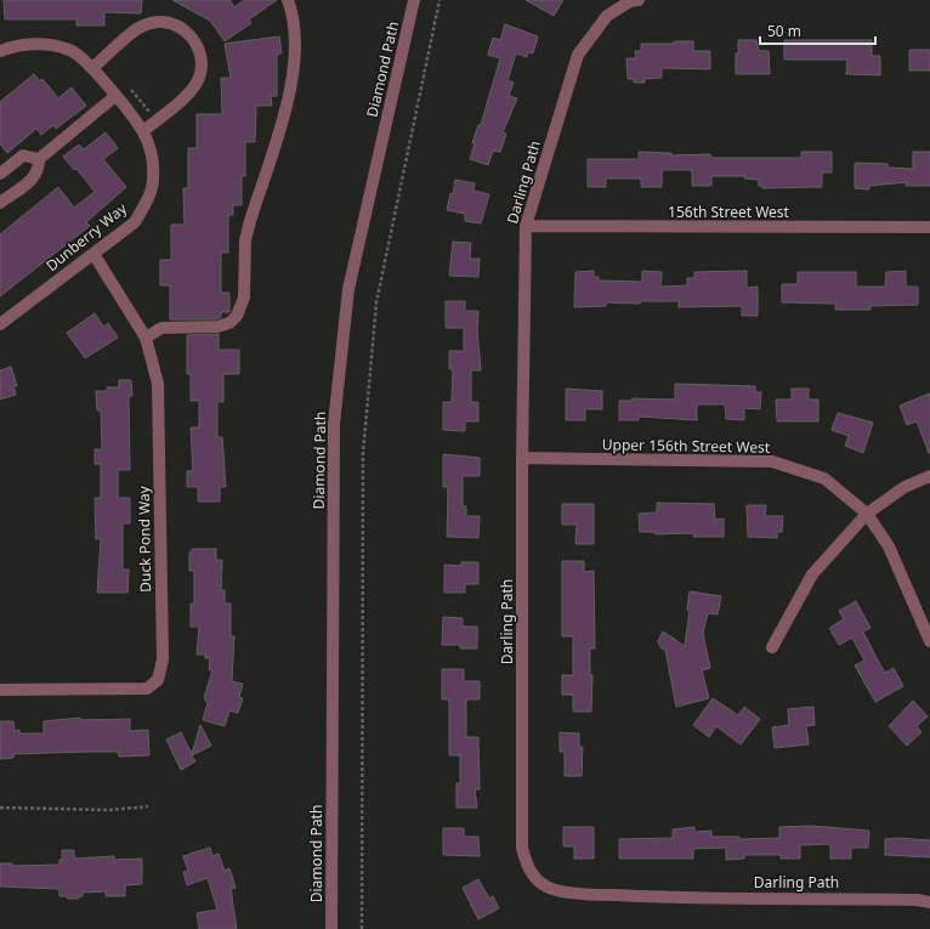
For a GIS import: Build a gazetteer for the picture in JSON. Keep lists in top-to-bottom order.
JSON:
{
  "streets": {
    "street": [
      "Diamond Path",
      "Darling Path",
      "156th Street West",
      "Dunberry Way",
      "Upper 156th Street West",
      "Duck Pond Way"
    ]
  },
  "crossings": [
    ["Darling Path", "156th Street West"],
    ["Darling Path", "Upper 156th Street West"],
    ["Dunberry Way", "Duck Pond Way"]
  ],
  "scale_bar": "50 m"
}
